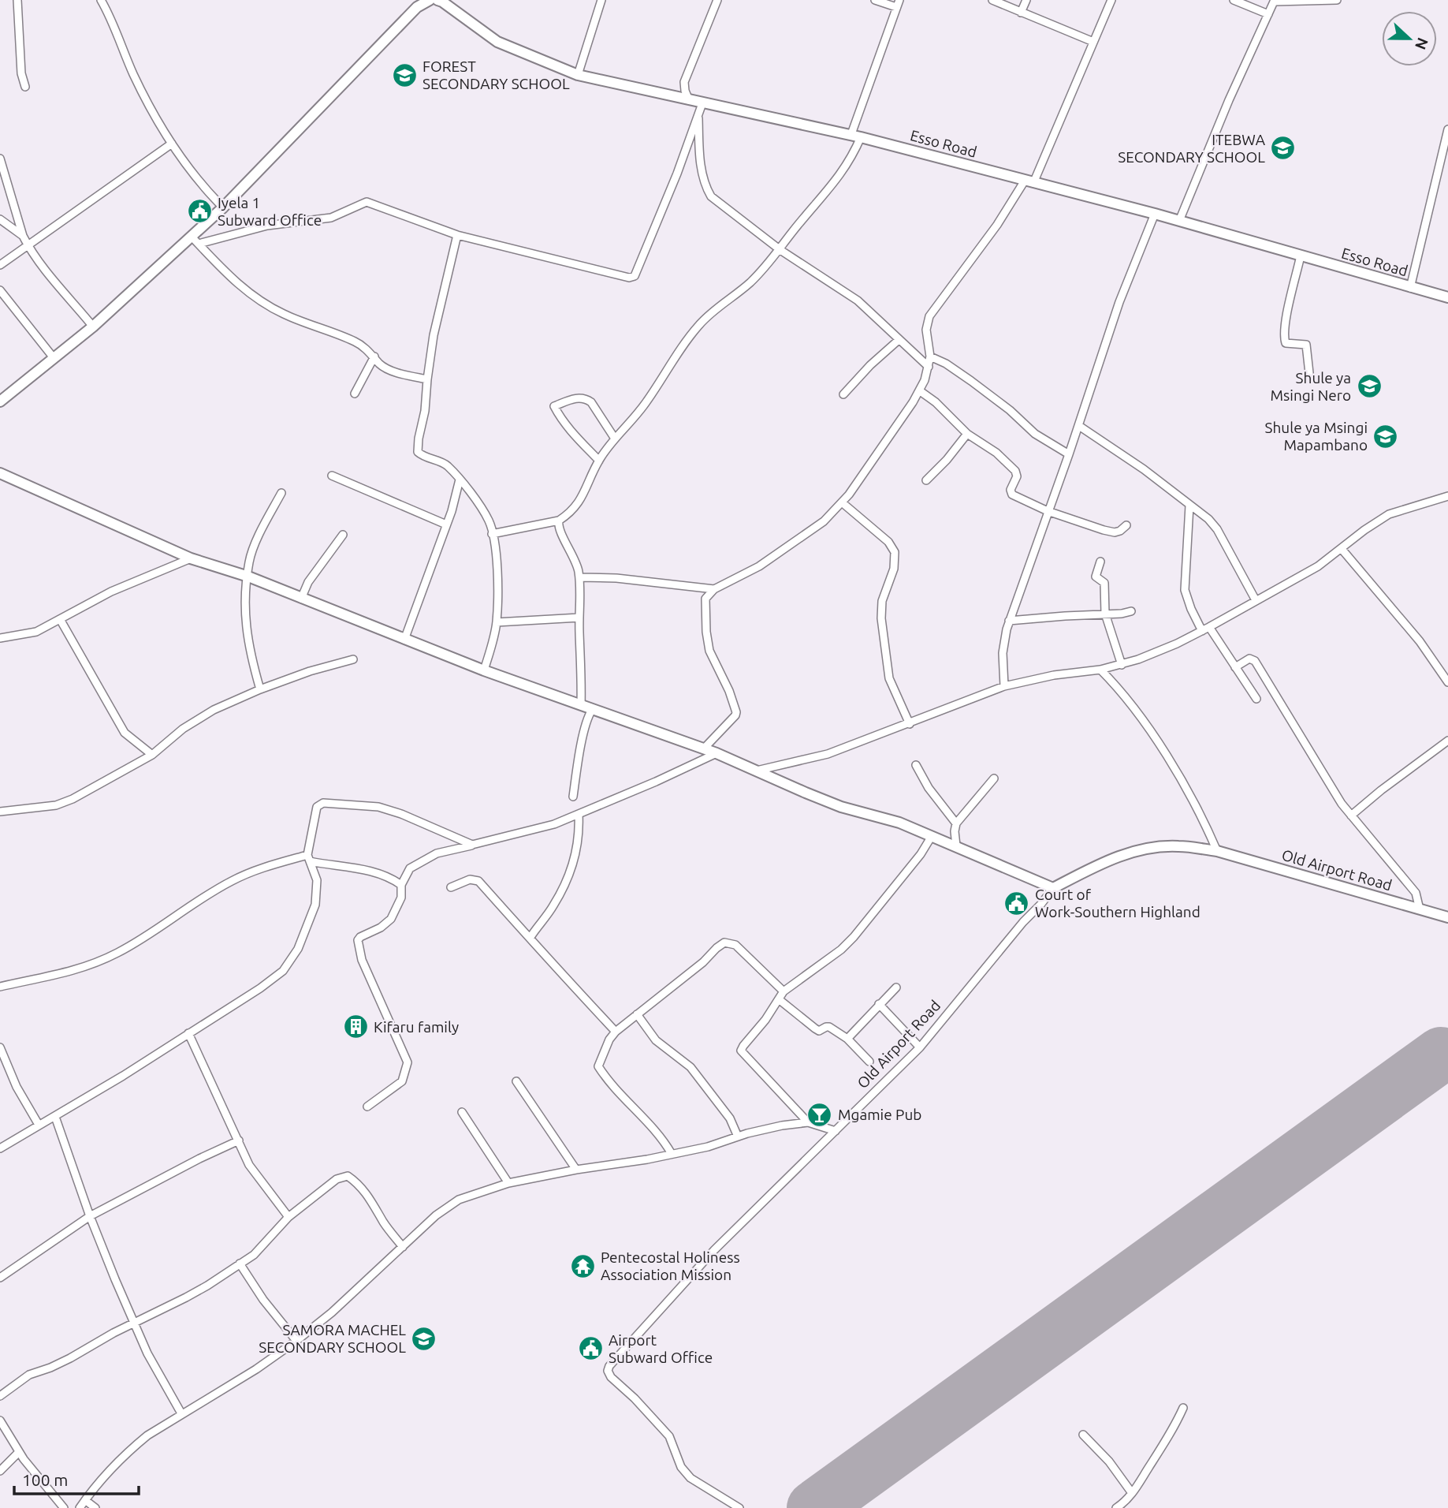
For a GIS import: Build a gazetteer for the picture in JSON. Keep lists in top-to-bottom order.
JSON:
{
  "streets": {
    "street": ["Esso Road", "Old Airport Road"]
  },
  "places": {
    "school or university": [
      "FOREST SECONDARY SCHOOL",
      "ITEBWA SECONDARY SCHOOL",
      "Shule ya Msingi Nero",
      "Shule ya Msingi Mapambano",
      "SAMORA MACHEL SECONDARY SCHOOL"
    ],
    "public building": ["Iyela 1 Subward Office", "Court of Work-Southern Highland", "Airport Subward Office"],
    "building": ["Kifaru family"],
    "bar": ["Mgamie Pub"],
    "temple": ["Pentecostal Holiness Association Mission"]
  },
  "scale_bar": "100 m",
  "north": "right"
}
